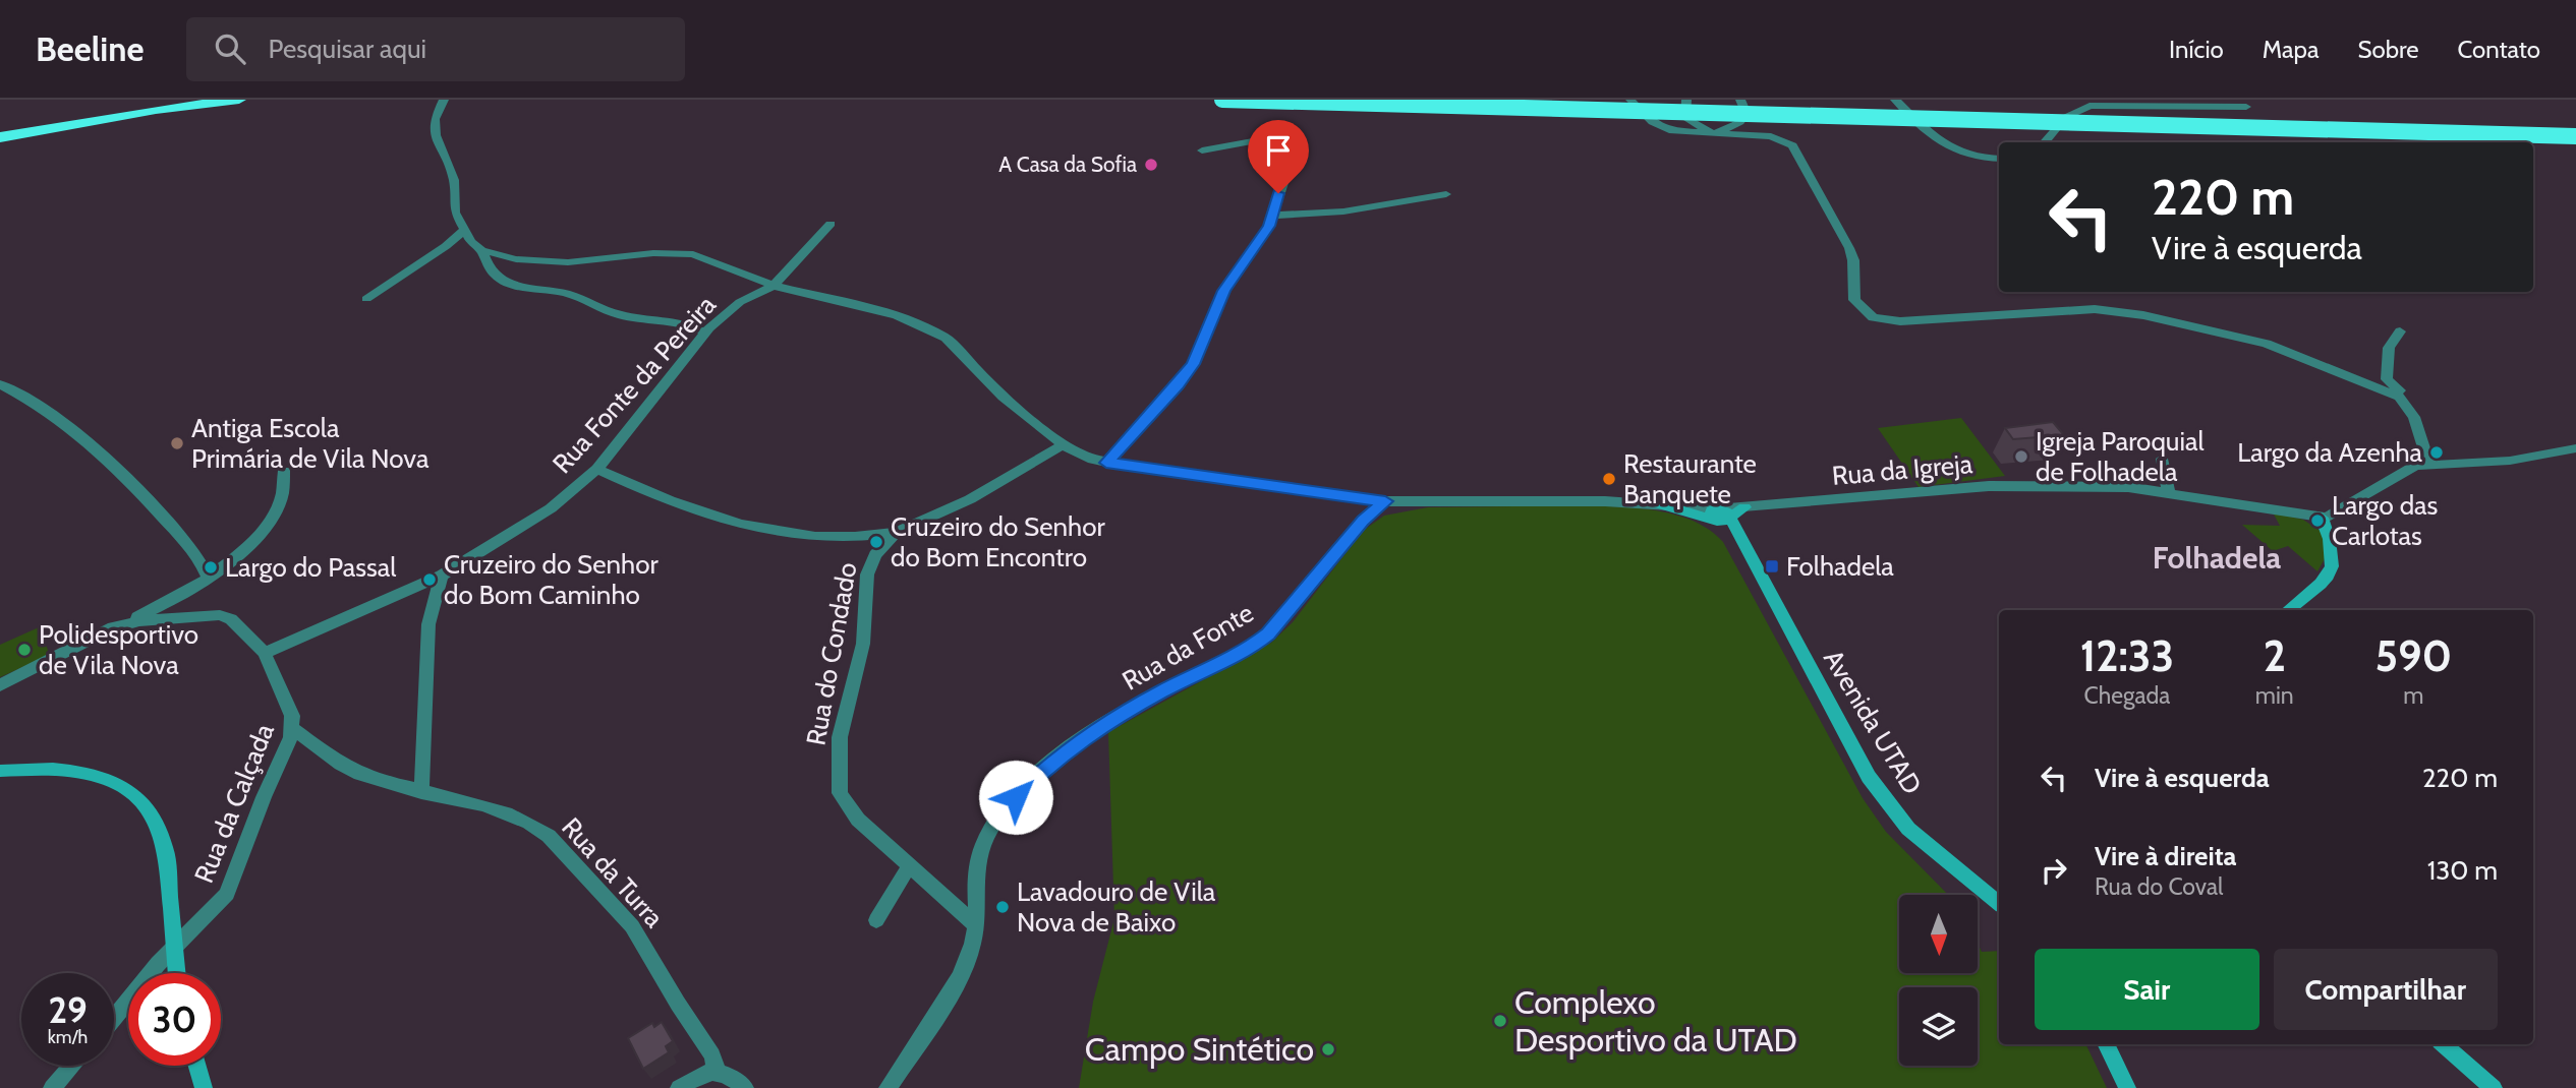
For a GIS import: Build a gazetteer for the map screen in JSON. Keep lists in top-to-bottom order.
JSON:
{
  "streets": {
    "street": [
      "Rua Fonte da Pereira",
      "Rua da Igreja",
      "Rua da Fonte",
      "Rua do Condado",
      "Avenida UTAD",
      "Rua da Calçada",
      "Rua da Turra"
    ]
  },
  "crossings": [
    ["Rua Fonte da Pereira", "Rua da Calçada"],
    ["Rua da Igreja", "Avenida UTAD"],
    ["Rua da Fonte", "Rua do Condado"],
    ["Rua da Calçada", "Rua da Turra"]
  ],
  "districts": ["Folhadela"],
  "places": {
    "other": [
      "A Casa da Sofia",
      "Antiga Escola Primária de Vila Nova",
      "Largo da Azenha",
      "Igreja Paroquial de Folhadela",
      "Restaurante Banquete",
      "Largo das Carlotas",
      "Cruzeiro do Senhor do Bom Encontro",
      "Largo do Passal",
      "Cruzeiro do Senhor do Bom Caminho",
      "Polidesportivo de Vila Nova",
      "Lavadouro de Vila Nova de Baixo",
      "Complexo Desportivo da UTAD",
      "Campo Sintético"
    ],
    "transit": ["Folhadela"]
  },
  "north": "bottom",
  "page": {
    "header": "Beeline",
    "search": "Pesquisar aqui",
    "nav": [
      "Início",
      "Mapa",
      "Sobre",
      "Contato"
    ],
    "turn": ["220 m", "Vire à esquerda"],
    "eta": [
      "12:33",
      "Chegada",
      "2",
      "min",
      "590",
      "m"
    ],
    "list": [
      {
        "name": "Vire à esquerda",
        "value": "220 m"
      },
      {
        "name": "Vire à direita",
        "note": "Rua do Coval",
        "value": "130 m"
      }
    ],
    "buttons": ["Sair", "Compartilhar"],
    "speed": "29 km/h",
    "limit": "30"
  }
}
